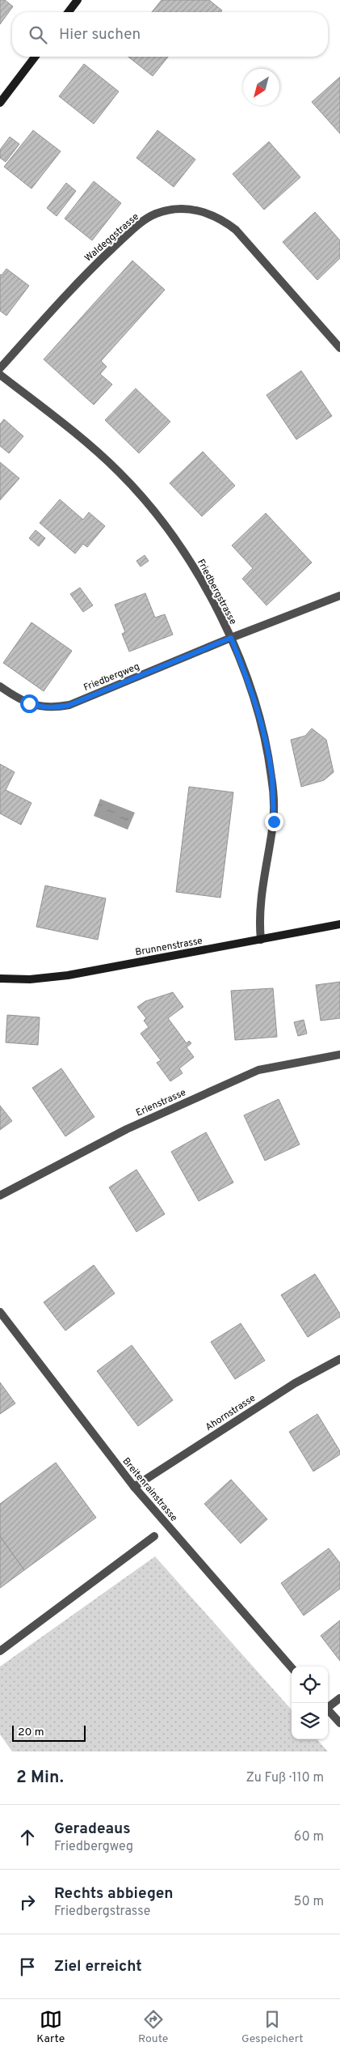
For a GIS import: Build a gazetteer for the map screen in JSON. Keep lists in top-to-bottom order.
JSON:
{
  "streets": {
    "main road": ["Brunnenstrasse"],
    "street": [
      "Waldeggstrasse",
      "Friedbergstrasse",
      "Friedbergweg",
      "Erlenstrasse",
      "Ahornstrasse",
      "Breitenrainstrasse"
    ]
  },
  "crossings": [
    ["Friedbergstrasse", "Friedbergweg"],
    ["Friedbergstrasse", "Brunnenstrasse"],
    ["Ahornstrasse", "Breitenrainstrasse"]
  ],
  "scale_bar": "20 m",
  "north": "bottom left",
  "page": {
    "search": "Hier suchen",
    "scale": "20 m",
    "heading": ["2 Min.", "Zu Fuß · 110 m"],
    "list": [
      ["Geradeaus", "Friedbergweg", "60 m"],
      ["Rechts abbiegen", "Friedbergstrasse", "50 m"],
      "Ziel erreicht"
    ],
    "nav": ["Karte", "Route", "Gespeichert"]
  }
}
